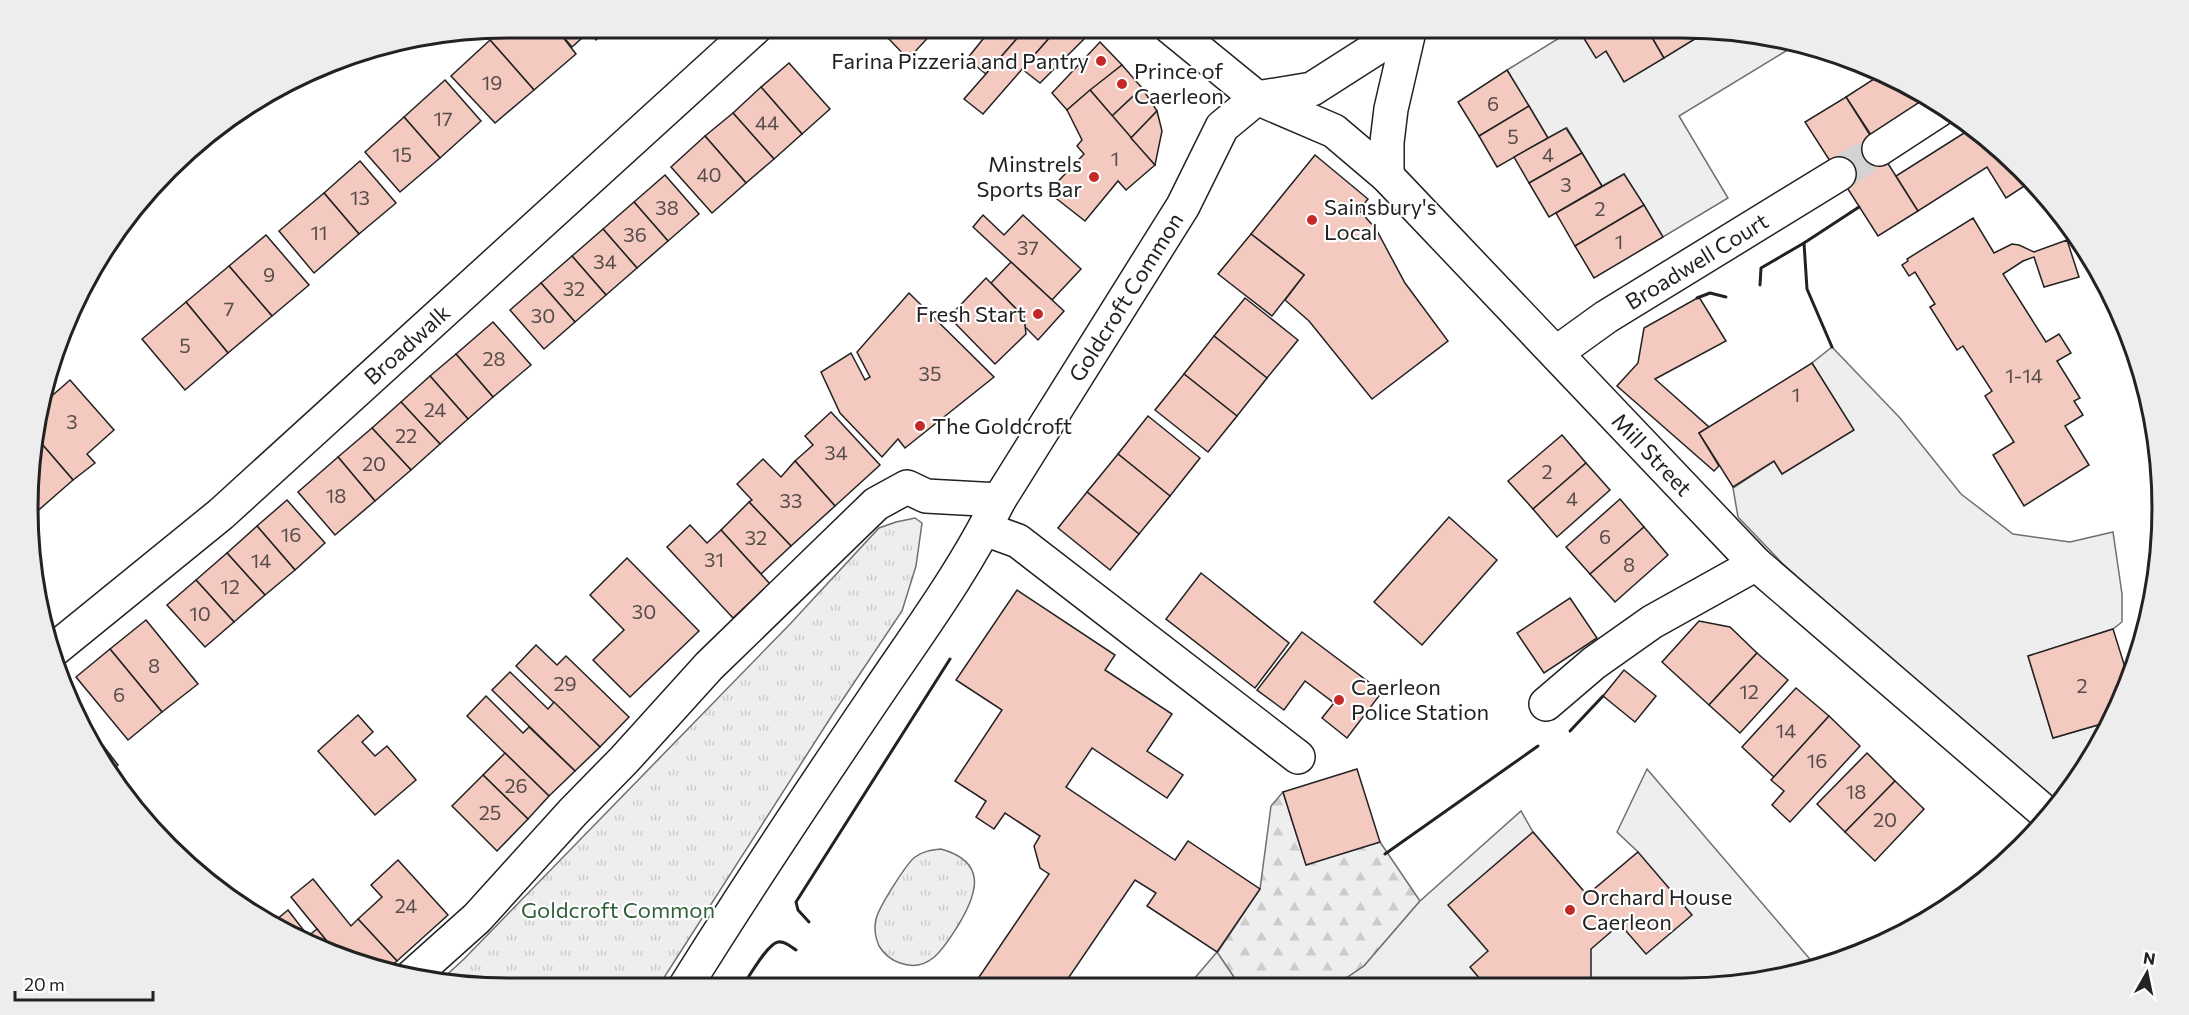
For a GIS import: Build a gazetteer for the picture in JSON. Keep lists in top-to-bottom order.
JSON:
{
  "streets": {
    "street": [
      "Broadwell Court",
      "Goldcroft Common",
      "Broadwalk",
      "Mill Street"
    ]
  },
  "crossings": [
    ["Broadwell Court", "Mill Street"],
    ["Goldcroft Common", "Mill Street"]
  ],
  "parks": ["Goldcroft Common"],
  "places": [
    "Farina Pizzeria and Pantry",
    "Prince of Caerleon",
    "Minstrels Sports Bar",
    "Sainsbury's Local",
    "Fresh Start",
    "The Goldcroft",
    "Caerleon Police Station",
    "Orchard House Caerleon"
  ],
  "house_numbers": [
    "19",
    "6",
    "17",
    "44",
    "5",
    "15",
    "4",
    "1",
    "40",
    "3",
    "13",
    "38",
    "2",
    "11",
    "36",
    "1",
    "37",
    "34",
    "9",
    "32",
    "7",
    "30",
    "5",
    "28",
    "35",
    "1-14",
    "1",
    "24",
    "3",
    "22",
    "34",
    "20",
    "2",
    "18",
    "4",
    "33",
    "16",
    "6",
    "32",
    "31",
    "14",
    "8",
    "12",
    "30",
    "10",
    "8",
    "29",
    "2",
    "12",
    "6",
    "14",
    "16",
    "26",
    "18",
    "25",
    "20",
    "24"
  ],
  "scale_bar": "20 m",
  "north": "top"
}
